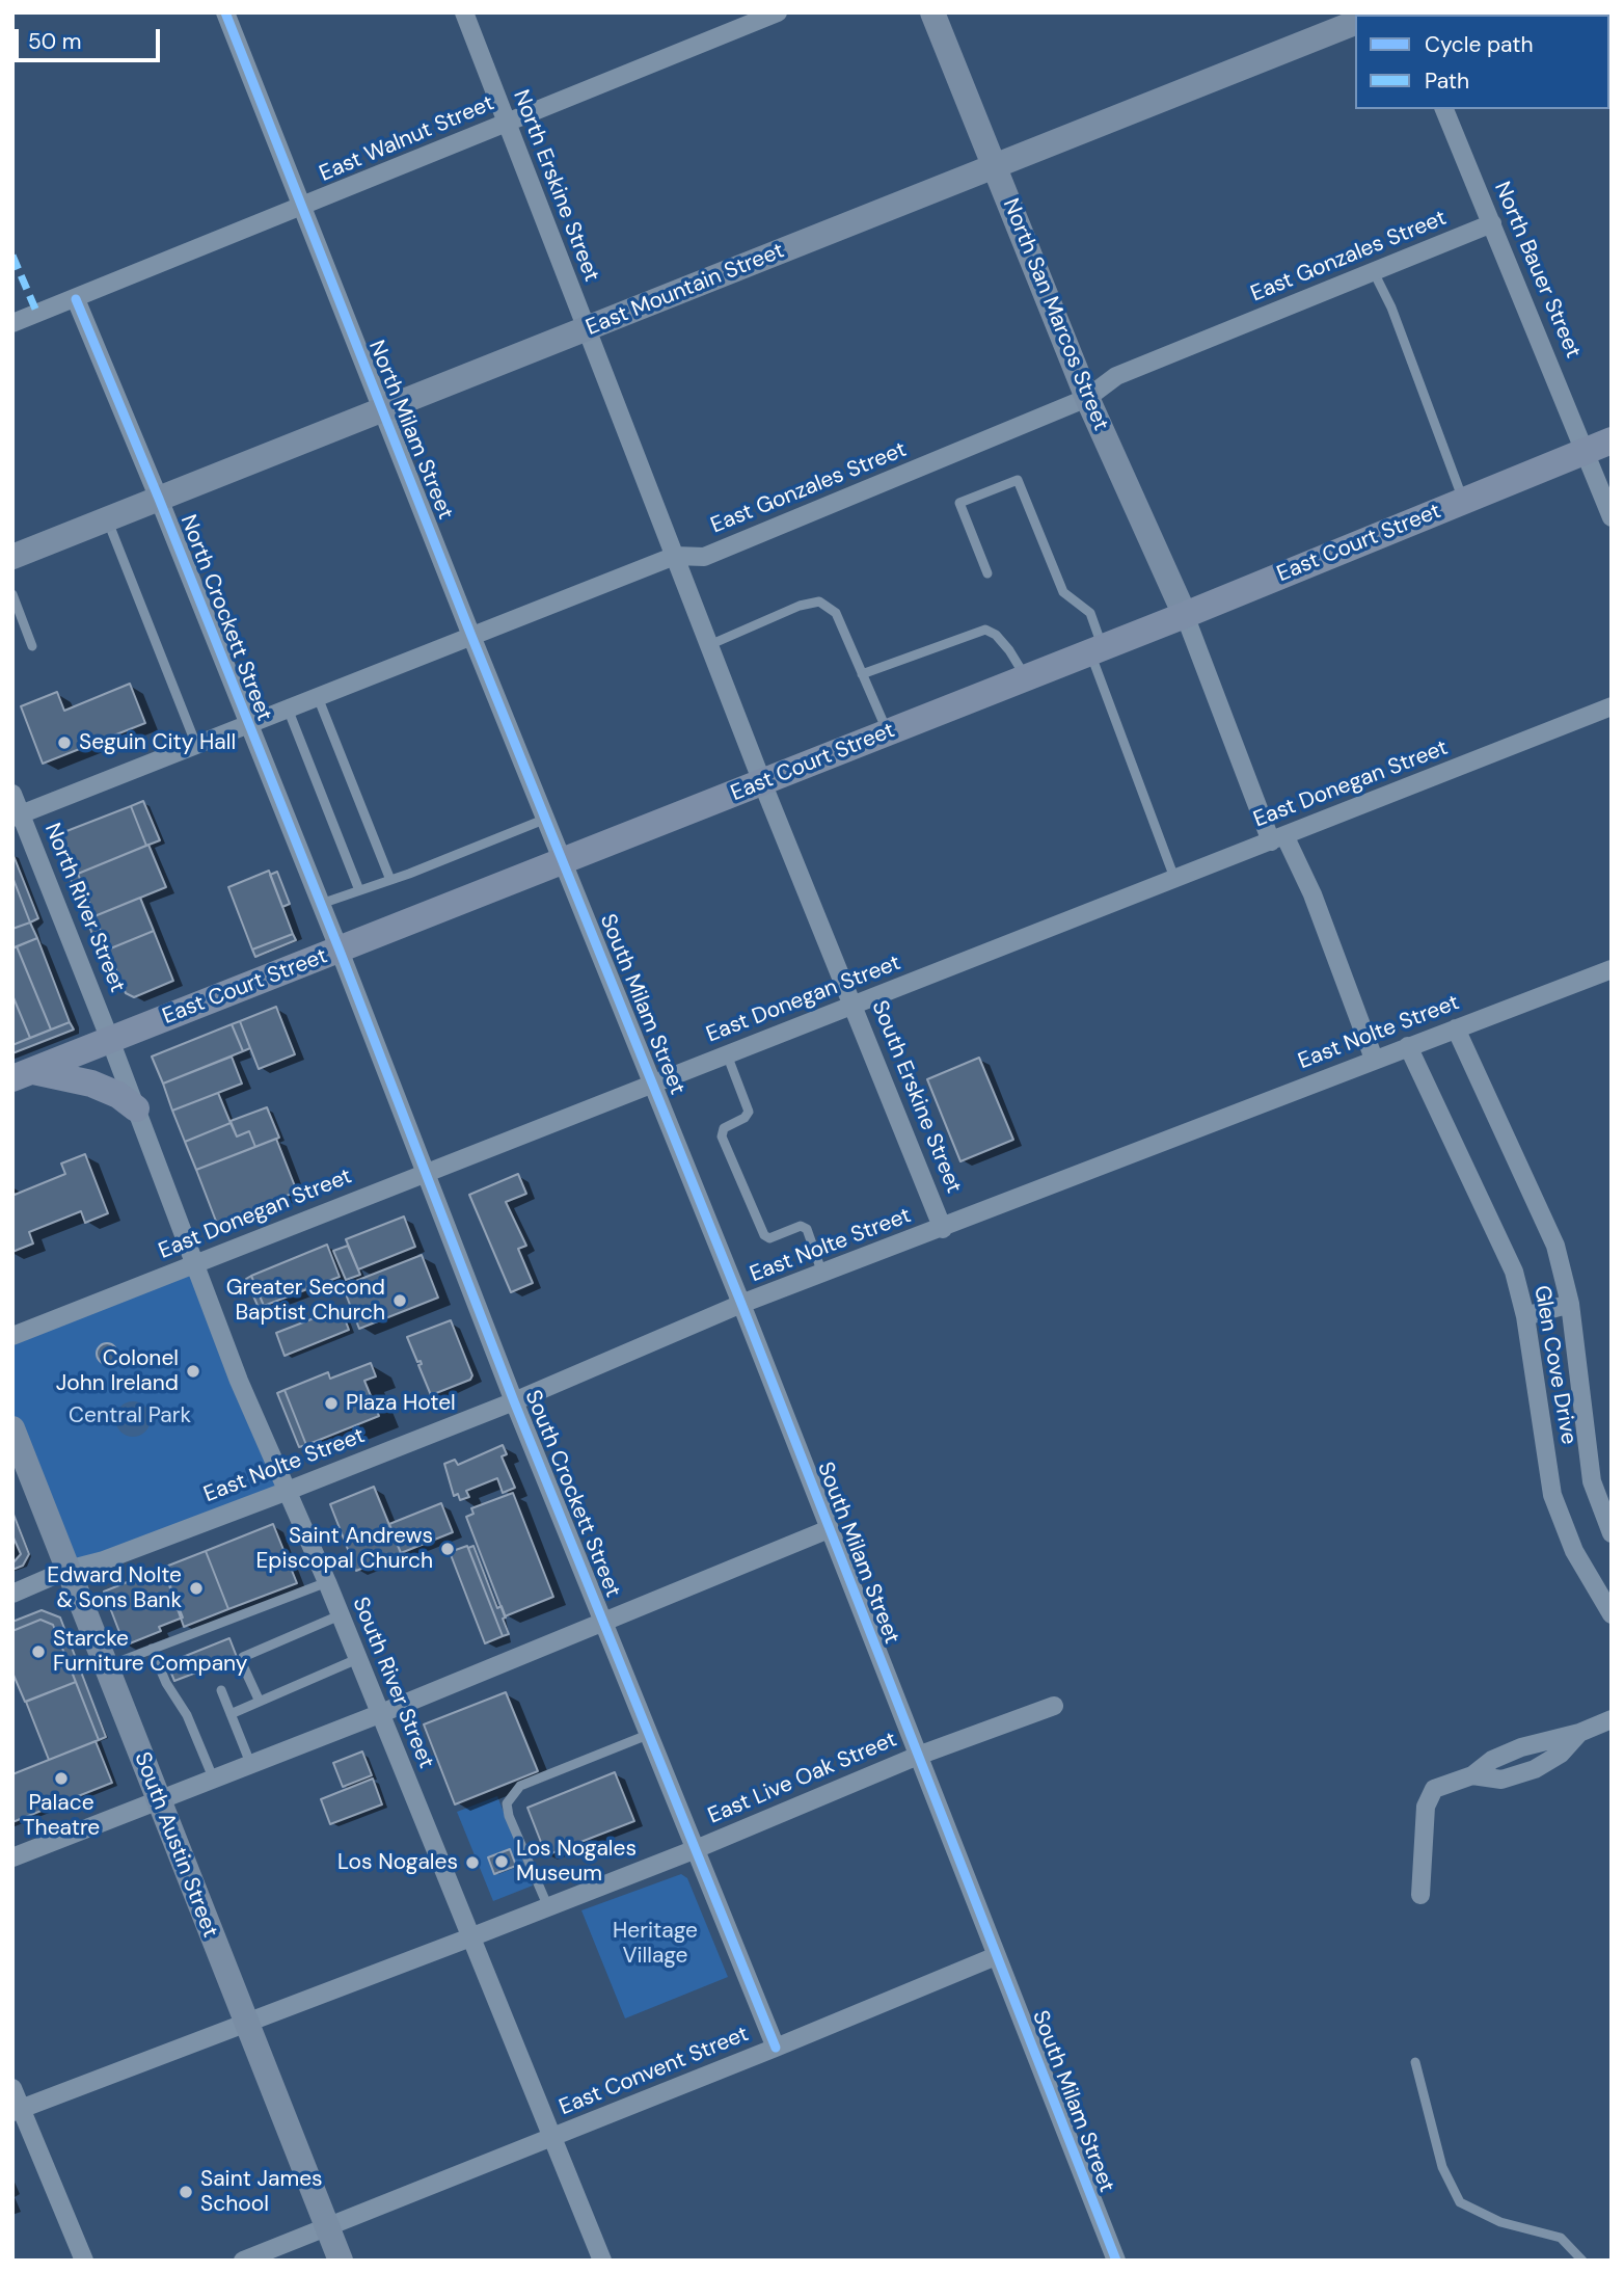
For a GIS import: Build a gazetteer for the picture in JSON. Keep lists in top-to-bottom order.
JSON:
{
  "streets": {
    "main road": ["East Court Street"],
    "street": [
      "East Walnut Street",
      "North Erskine Street",
      "East Gonzales Street",
      "North Bauer Street",
      "East Mountain Street",
      "North San Marcos Street",
      "North Milam Street",
      "North Crockett Street",
      "East Donegan Street",
      "North River Street",
      "South Milam Street",
      "East Nolte Street",
      "South Erskine Street",
      "Glen Cove Drive",
      "South Crockett Street",
      "South River Street",
      "East Live Oak Street",
      "South Austin Street",
      "East Convent Street"
    ]
  },
  "crossings": [
    ["East Walnut Street", "North Erskine Street"],
    ["East Walnut Street", "North Milam Street"],
    ["East Walnut Street", "North Crockett Street"],
    ["North Erskine Street", "East Gonzales Street"],
    ["North Erskine Street", "East Mountain Street"],
    ["North Erskine Street", "East Court Street"],
    ["North Erskine Street", "South Erskine Street"],
    ["East Gonzales Street", "North Bauer Street"],
    ["East Gonzales Street", "North San Marcos Street"],
    ["East Gonzales Street", "North Milam Street"],
    ["East Gonzales Street", "North Crockett Street"],
    ["East Gonzales Street", "North River Street"],
    ["North Bauer Street", "East Court Street"],
    ["East Mountain Street", "North San Marcos Street"],
    ["East Mountain Street", "North Milam Street"],
    ["East Mountain Street", "North Crockett Street"],
    ["North San Marcos Street", "East Court Street"],
    ["North Milam Street", "East Court Street"],
    ["North Milam Street", "South Milam Street"],
    ["East Court Street", "North Crockett Street"],
    ["East Court Street", "North River Street"],
    ["East Court Street", "South Milam Street"],
    ["East Court Street", "South Erskine Street"],
    ["East Court Street", "South Crockett Street"],
    ["East Court Street", "South River Street"],
    ["North Crockett Street", "South Crockett Street"],
    ["East Donegan Street", "South Milam Street"],
    ["East Donegan Street", "South Erskine Street"],
    ["East Donegan Street", "South Crockett Street"],
    ["East Donegan Street", "South River Street"],
    ["North River Street", "South River Street"],
    ["South Milam Street", "East Nolte Street"],
    ["South Milam Street", "East Live Oak Street"],
    ["South Milam Street", "East Convent Street"],
    ["East Nolte Street", "South Erskine Street"],
    ["East Nolte Street", "Glen Cove Drive"],
    ["East Nolte Street", "South Crockett Street"],
    ["East Nolte Street", "South River Street"],
    ["East Nolte Street", "South Austin Street"],
    ["South Crockett Street", "East Live Oak Street"],
    ["South Crockett Street", "East Convent Street"],
    ["South River Street", "East Live Oak Street"],
    ["South River Street", "East Convent Street"],
    ["East Live Oak Street", "South Austin Street"],
    ["South Austin Street", "East Convent Street"]
  ],
  "parks": ["Central Park", "Heritage Village"],
  "places": [
    "Seguin City Hall",
    "Greater Second Baptist Church",
    "Colonel John Ireland",
    "Plaza Hotel",
    "Saint Andrews Episcopal Church",
    "Edward Nolte & Sons Bank",
    "Starcke Furniture Company",
    "Palace Theatre",
    "Los Nogales Museum",
    "Los Nogales",
    "Saint James School"
  ],
  "legend": ["Cycle path", "Path"],
  "scale_bar": "50 m"
}
